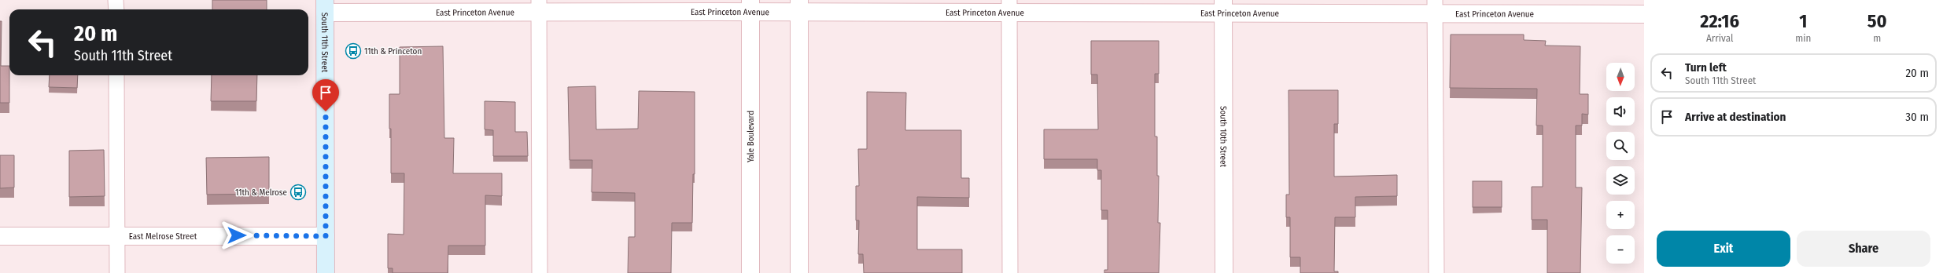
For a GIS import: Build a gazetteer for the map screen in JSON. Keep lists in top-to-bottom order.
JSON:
{
  "streets": {
    "street": [
      "East Princeton Avenue",
      "South 11th Street",
      "Yale Boulevard",
      "South 10th Street",
      "East Melrose Street"
    ]
  },
  "crossings": [
    ["East Princeton Avenue", "South 11th Street"],
    ["East Princeton Avenue", "Yale Boulevard"],
    ["East Princeton Avenue", "South 10th Street"],
    ["South 11th Street", "East Melrose Street"]
  ],
  "places": {
    "bus stop": ["11th & Princeton", "11th & Melrose"]
  },
  "north": "bottom",
  "page": {
    "eta": [
      "22:16",
      "Arrival",
      "1",
      "min",
      "50",
      "m"
    ],
    "turn": ["20 m", "South 11th Street"],
    "list": [
      {
        "name": "Turn left",
        "note": "South 11th Street",
        "value": "20 m"
      },
      {
        "name": "Arrive at destination",
        "value": "30 m"
      }
    ],
    "map_buttons": ["+", "−"],
    "buttons": ["Exit", "Share"]
  }
}
